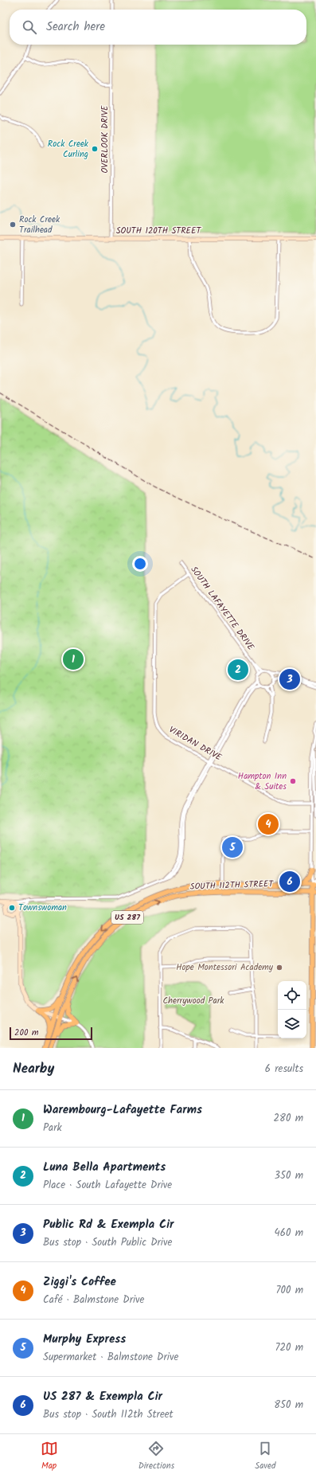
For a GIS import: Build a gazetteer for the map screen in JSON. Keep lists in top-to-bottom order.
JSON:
{
  "streets": {
    "main road": ["SOUTH 120TH STREET", "SOUTH 112TH STREET", "US 287"],
    "street": ["OVERLOOK DRIVE", "SOUTH LAFAYETTE DRIVE", "VIRIDAN DRIVE"]
  },
  "crossings": [
    ["OVERLOOK DRIVE", "SOUTH 120TH STREET"],
    ["SOUTH LAFAYETTE DRIVE", "VIRIDAN DRIVE"],
    ["SOUTH 112TH STREET", "US 287"]
  ],
  "parks": ["Cherrywood Park"],
  "places": [
    "Rock Creek Curling",
    "Rock Creek Trailhead",
    "Hampton Inn & Suites",
    "Townswoman",
    "Hope Montessori Academy"
  ],
  "scale_bar": "200 m",
  "page": {
    "search": "Search here",
    "pins": [
      "1",
      "2",
      "3",
      "4",
      "5",
      "6"
    ],
    "scale": "200 m",
    "heading": ["Nearby", "6 results"],
    "list": [
      {
        "mark": "1",
        "name": "Warembourg-Lafayette Farms",
        "note": "Park",
        "value": "280 m"
      },
      {
        "mark": "2",
        "name": "Luna Bella Apartments",
        "note": "Place · South Lafayette Drive",
        "value": "350 m"
      },
      {
        "mark": "3",
        "name": "Public Rd & Exempla Cir",
        "note": "Bus stop · South Public Drive",
        "value": "460 m"
      },
      {
        "mark": "4",
        "name": "Ziggi's Coffee",
        "note": "Café · Balmstone Drive",
        "value": "700 m"
      },
      {
        "mark": "5",
        "name": "Murphy Express",
        "note": "Supermarket · Balmstone Drive",
        "value": "720 m"
      },
      {
        "mark": "6",
        "name": "US 287 & Exempla Cir",
        "note": "Bus stop · South 112th Street",
        "value": "850 m"
      }
    ],
    "nav": ["Map", "Directions", "Saved"]
  }
}
